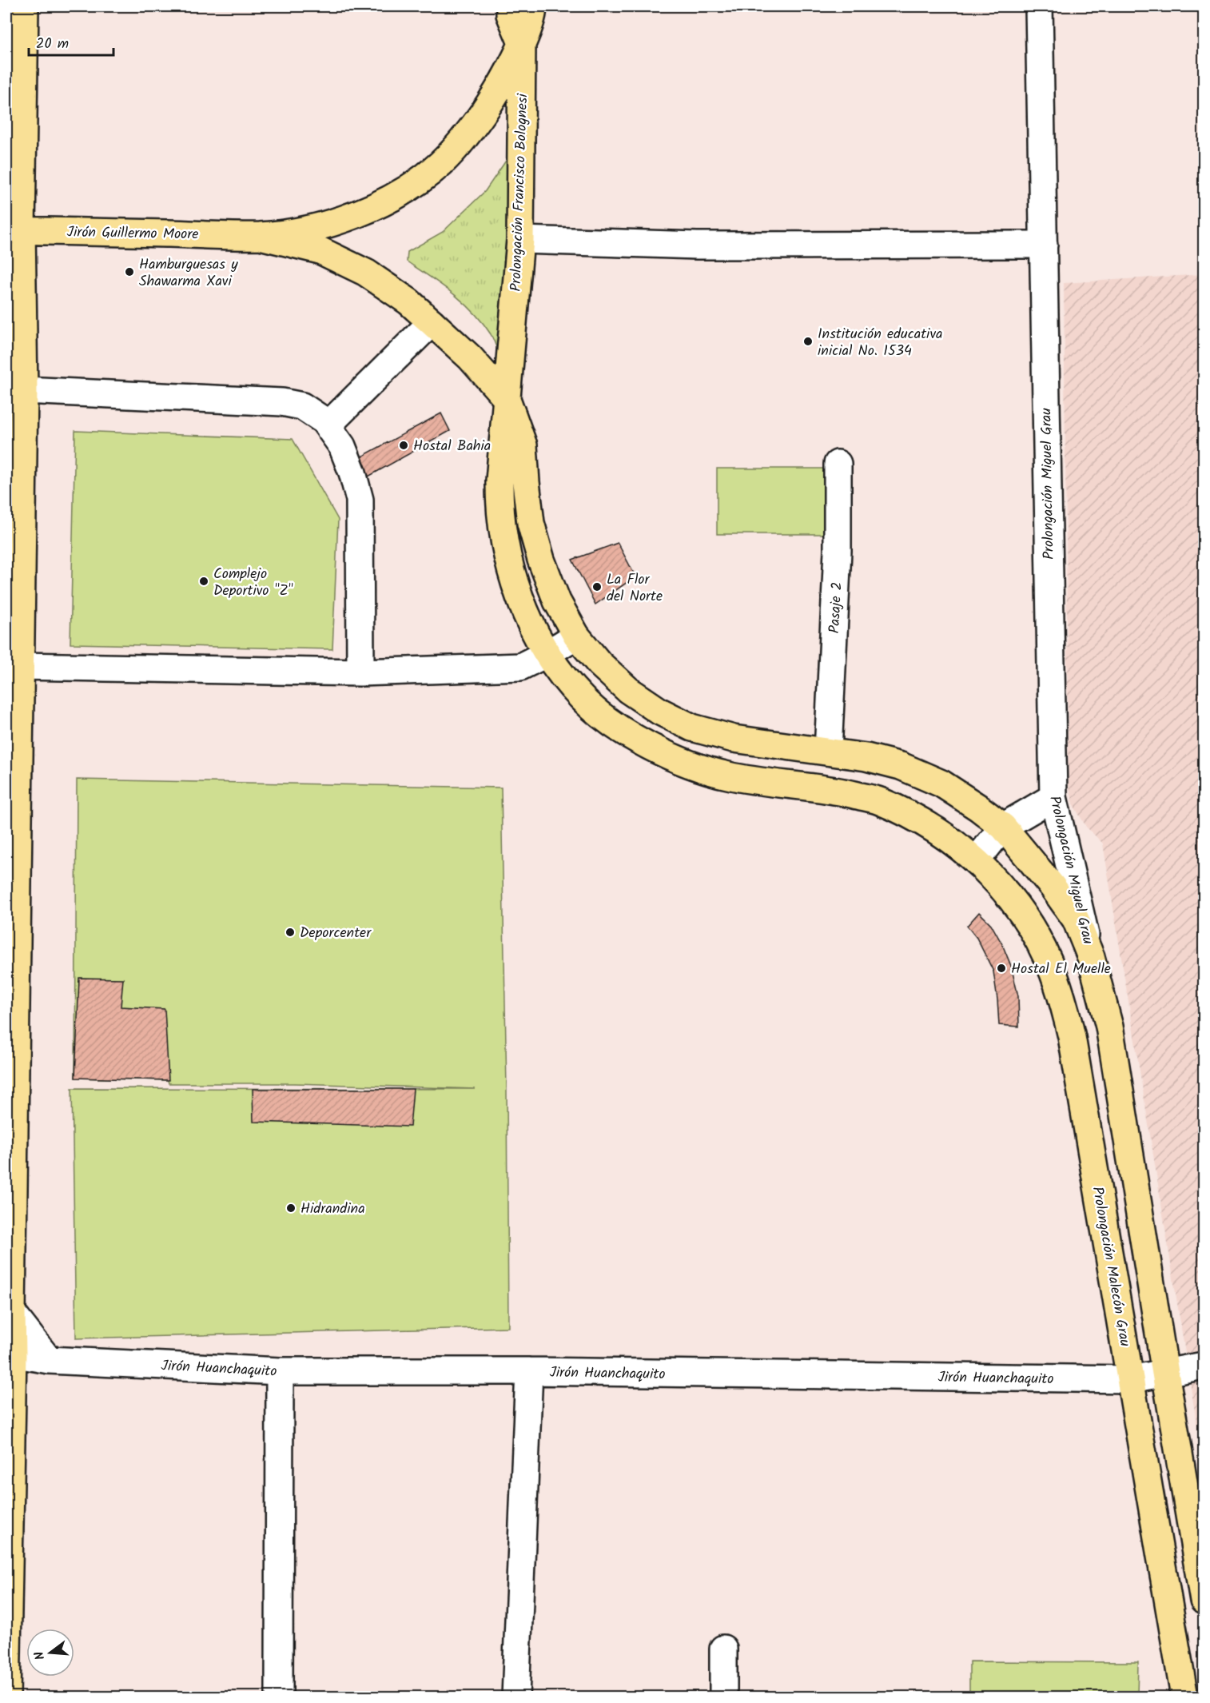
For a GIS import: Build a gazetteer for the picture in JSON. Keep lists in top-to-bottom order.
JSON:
{
  "streets": {
    "main road": ["Prolongación Francisco Bolognesi", "Jirón Guillermo Moore", "Prolongación Malecón Grau"],
    "street": ["Prolongación Miguel Grau", "Pasaje 2", "Jirón Huanchaquito"]
  },
  "crossings": [
    ["Prolongación Francisco Bolognesi", "Jirón Guillermo Moore"],
    ["Prolongación Francisco Bolognesi", "Prolongación Miguel Grau"],
    ["Prolongación Francisco Bolognesi", "Pasaje 2"],
    ["Prolongación Francisco Bolognesi", "Prolongación Malecón Grau"],
    ["Prolongación Malecón Grau", "Jirón Huanchaquito"]
  ],
  "places": [
    "Hamburguesas y Shawarma Xavi",
    "Institución educativa inicial No. 1534",
    "Hostal Bahia",
    "Complejo Deportivo \"Z\"",
    "La Flor del Norte",
    "Deporcenter",
    "Hostal El Muelle",
    "Hidrandina"
  ],
  "scale_bar": "20 m",
  "north": "left"
}
